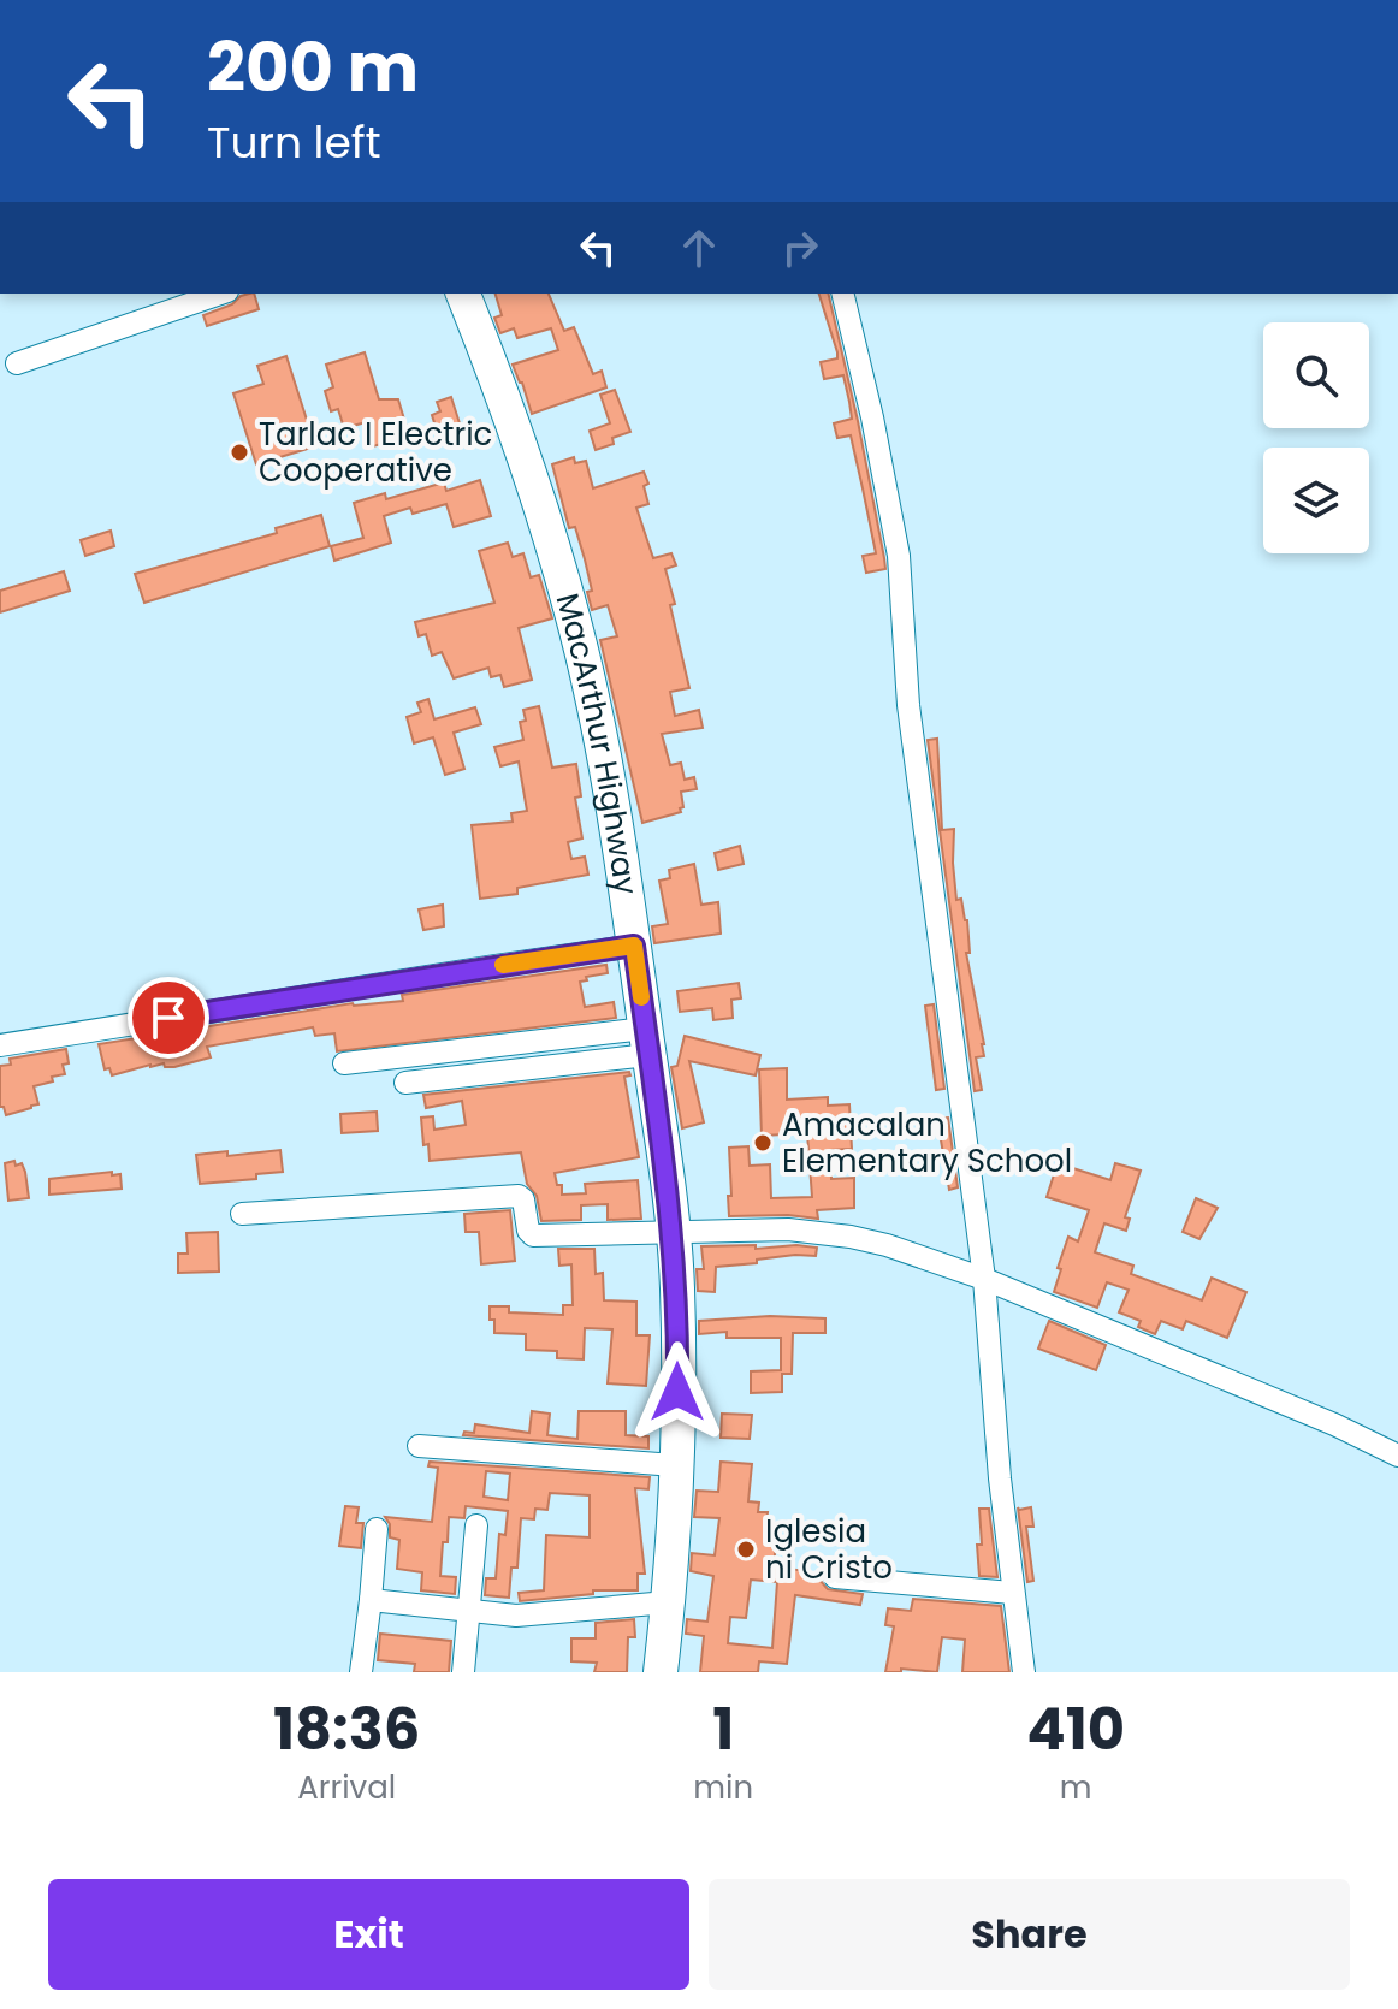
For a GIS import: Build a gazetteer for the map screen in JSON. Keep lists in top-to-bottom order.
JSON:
{
  "streets": {
    "highway": ["MacArthur Highway"]
  },
  "places": ["Tarlac I Electric Cooperative", "Amacalan Elementary School", "Iglesia ni Cristo"],
  "page": {
    "turn": ["200 m", "Turn left"],
    "eta": [
      "18:36",
      "Arrival",
      "1",
      "min",
      "410",
      "m"
    ],
    "buttons": ["Exit", "Share"]
  }
}
